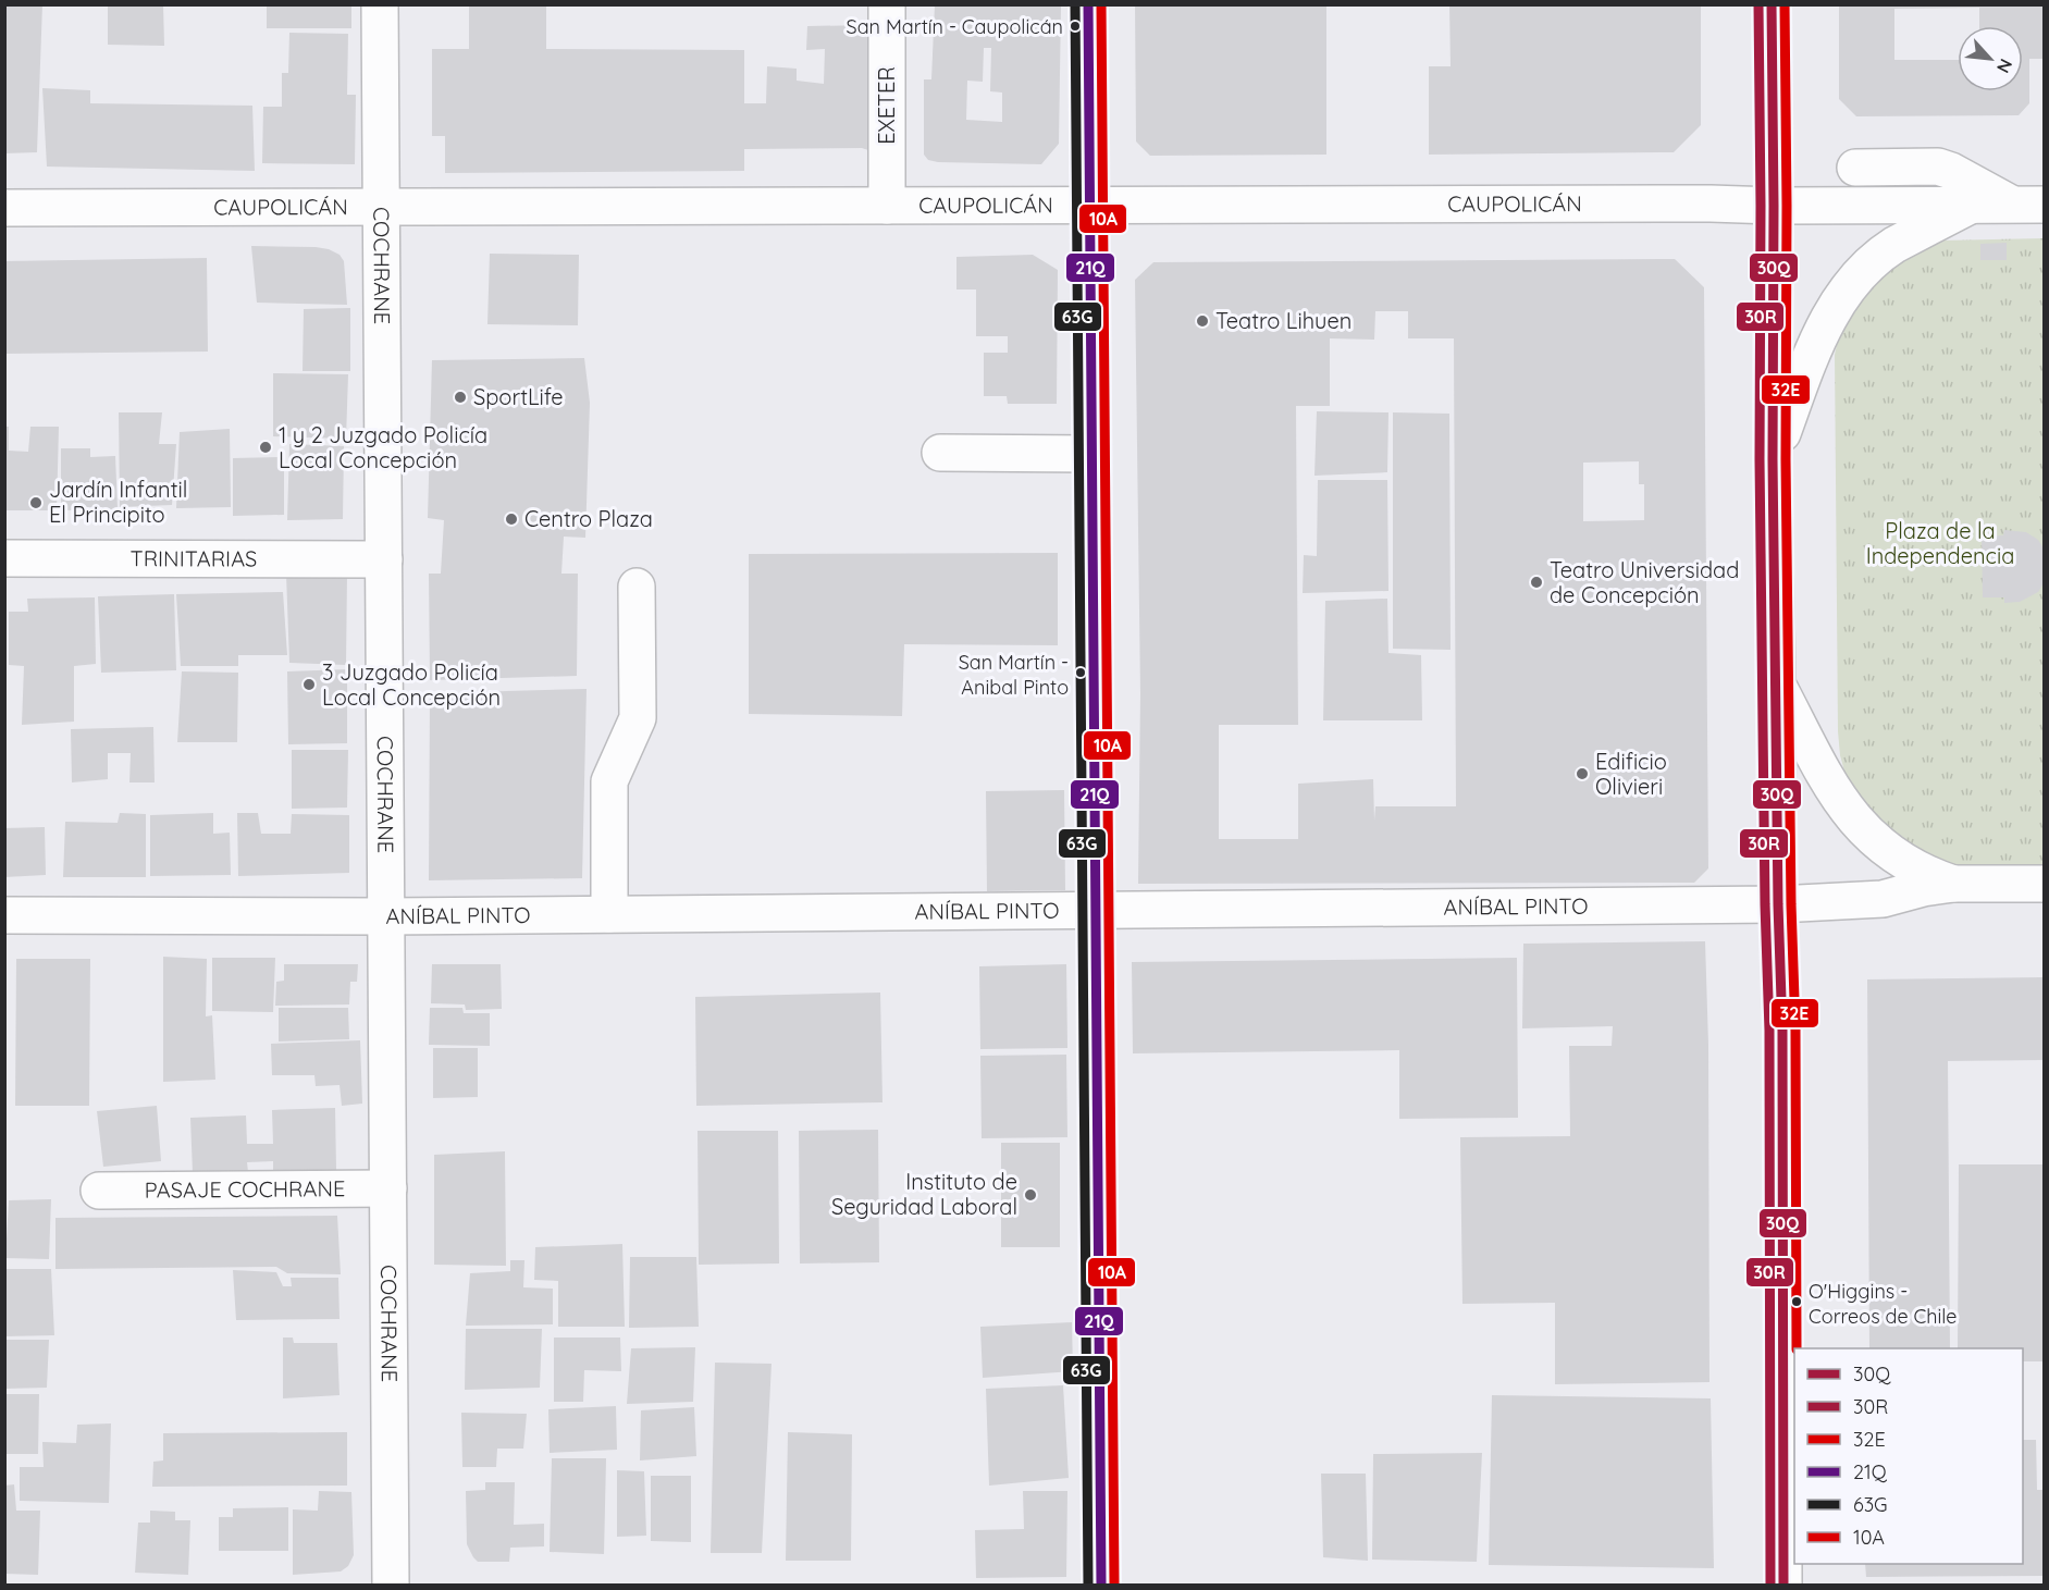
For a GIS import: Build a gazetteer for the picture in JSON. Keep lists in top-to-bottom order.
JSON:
{
  "streets": {
    "street": [
      "EXETER",
      "CAUPOLICÁN",
      "COCHRANE",
      "TRINITARIAS",
      "ANÍBAL PINTO",
      "PASAJE COCHRANE"
    ]
  },
  "crossings": [
    ["EXETER", "CAUPOLICÁN"],
    ["CAUPOLICÁN", "COCHRANE"],
    ["COCHRANE", "TRINITARIAS"],
    ["COCHRANE", "ANÍBAL PINTO"],
    ["COCHRANE", "PASAJE COCHRANE"]
  ],
  "parks": ["Plaza de la Independencia"],
  "places": [
    "San Martín - Caupolicán",
    "Teatro Lihuen",
    "SportLife",
    "1 y 2 Juzgado Policía Local Concepción",
    "Jardín Infantil El Principito",
    "Centro Plaza",
    "Teatro Universidad de Concepción",
    "San Martín - Anibal Pinto",
    "3 Juzgado Policía Local Concepción",
    "Edificio Olivieri",
    "Instituto de Seguridad Laboral",
    "O'Higgins - Correos de Chile"
  ],
  "lines": [
    "transit line 30Q",
    "transit line 30R",
    "transit line 32E",
    "transit line 21Q",
    "transit line 63G",
    "transit line 10A"
  ],
  "legend": [
    "30Q",
    "30R",
    "32E",
    "21Q",
    "63G",
    "10A"
  ],
  "north": "bottom right"
}
